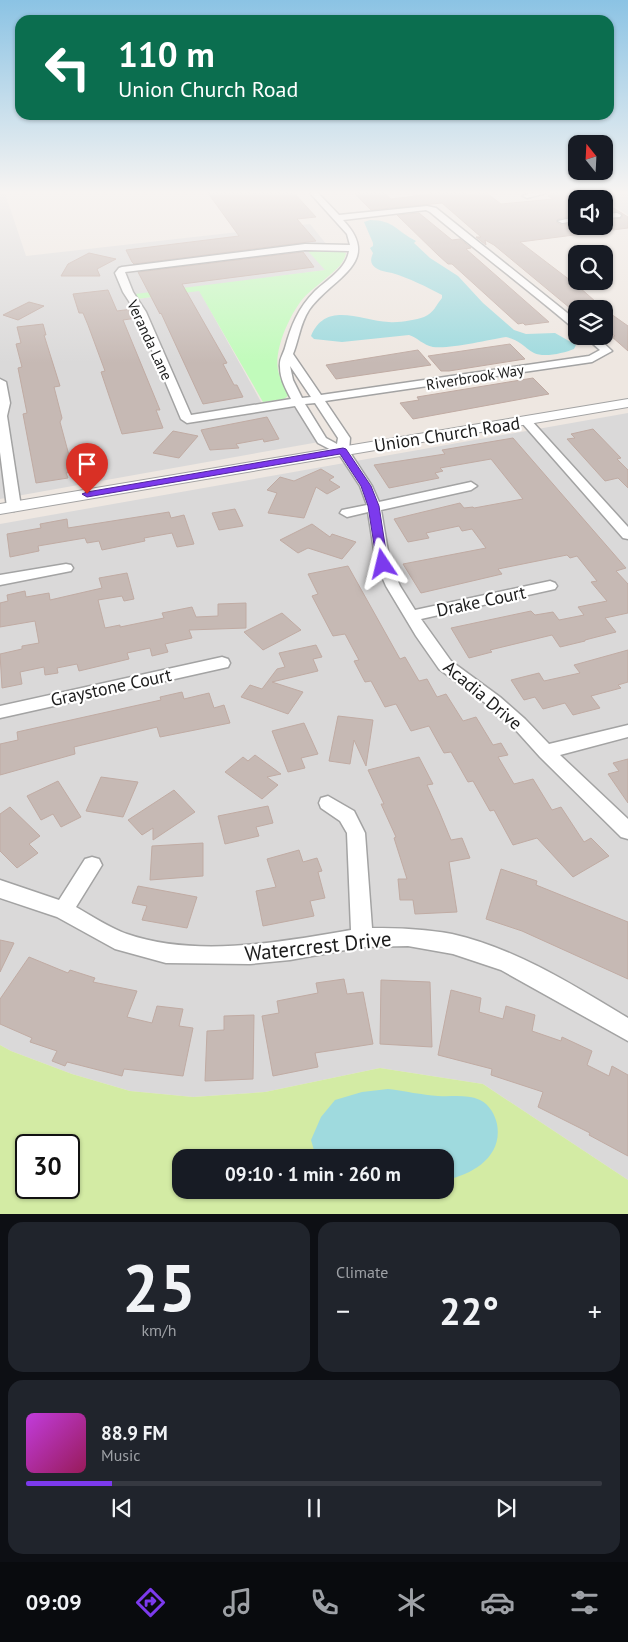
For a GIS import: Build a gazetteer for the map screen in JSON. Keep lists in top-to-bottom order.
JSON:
{
  "streets": {
    "street": [
      "Veranda Lane",
      "Riverbrook Way",
      "Union Church Road",
      "Drake Court",
      "Graystone Court",
      "Acadia Drive",
      "Watercrest Drive"
    ]
  },
  "crossings": [
    ["Veranda Lane", "Riverbrook Way"],
    ["Union Church Road", "Acadia Drive"],
    ["Drake Court", "Acadia Drive"]
  ],
  "north": "top",
  "page": {
    "turn": ["110 m", "Union Church Road"],
    "limit": "30",
    "trip": "09:10 · 1 min · 260 m",
    "tile": [
      ["25", "km/h"],
      "Climate"
    ],
    "heat": ["−", "22°", "+"],
    "song": ["88.9 FM", "Music"],
    "tabs": "09:09"
  }
}
